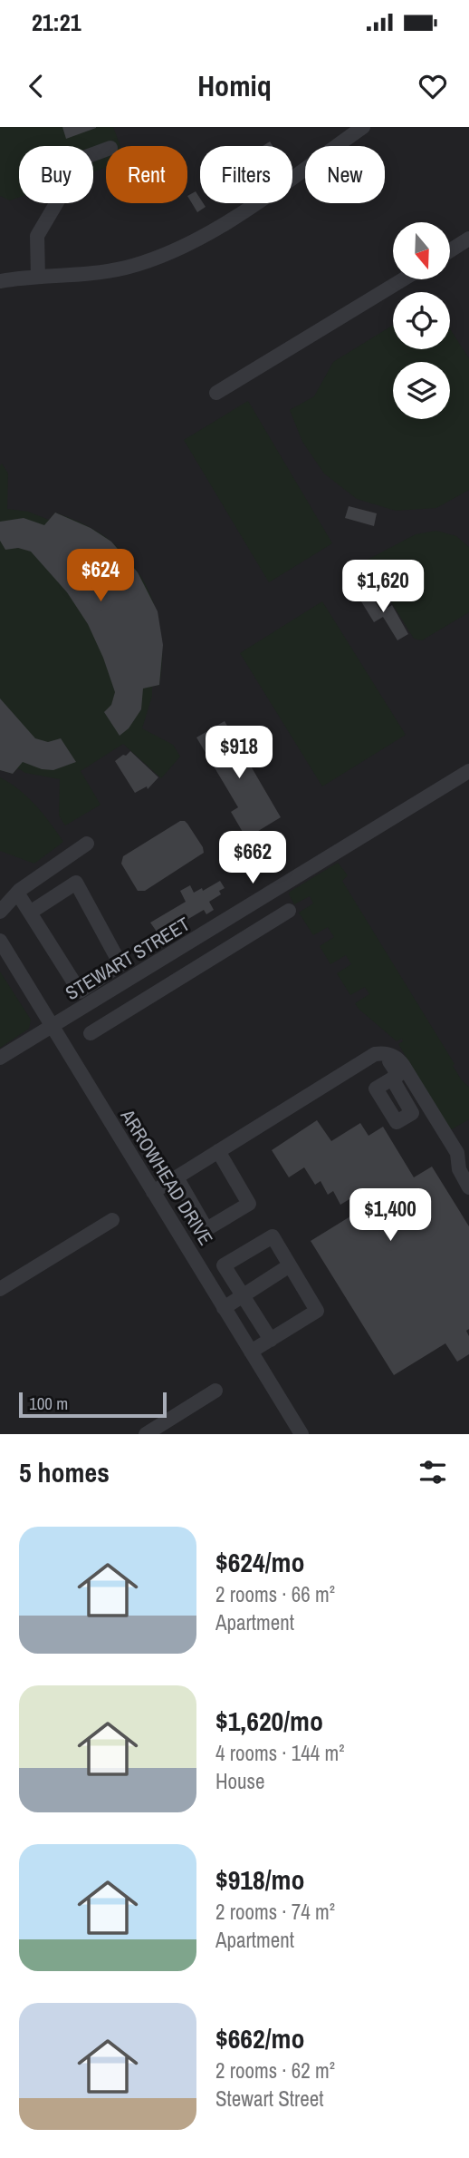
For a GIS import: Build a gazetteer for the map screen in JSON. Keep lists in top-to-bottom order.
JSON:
{
  "streets": {
    "street": ["STEWART STREET", "ARROWHEAD DRIVE"]
  },
  "crossings": [
    ["STEWART STREET", "ARROWHEAD DRIVE"]
  ],
  "scale_bar": "100 m",
  "north": "bottom",
  "page": {
    "status": "21:21",
    "header": "Homiq",
    "chip": [
      "Buy",
      "Rent",
      "Filters",
      "New"
    ],
    "price": [
      "$624",
      "$1,620",
      "$918",
      "$662",
      "$1,400"
    ],
    "scale": "100 m",
    "heading": "5 homes",
    "list": [
      {
        "name": "$624/mo",
        "note": "2 rooms · 66 m² · Apartment"
      },
      {
        "name": "$1,620/mo",
        "note": "4 rooms · 144 m² · House"
      },
      {
        "name": "$918/mo",
        "note": "2 rooms · 74 m² · Apartment"
      },
      {
        "name": "$662/mo",
        "note": "2 rooms · 62 m² · Stewart Street"
      }
    ]
  }
}
